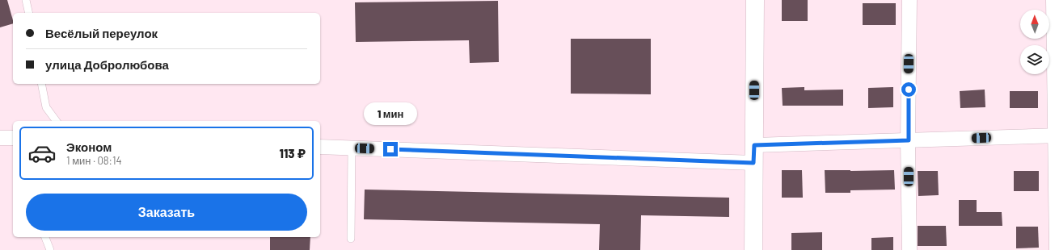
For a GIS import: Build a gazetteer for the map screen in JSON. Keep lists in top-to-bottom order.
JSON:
{
  "north": "top",
  "page": {
    "banner": ["Весёлый переулок", "улица Добролюбова"],
    "bubble": "1 мин",
    "list": [
      {
        "name": "Эконом",
        "note": "1 мин · 08:14",
        "value": "113 ₽"
      }
    ],
    "buttons": "Заказать"
  }
}
